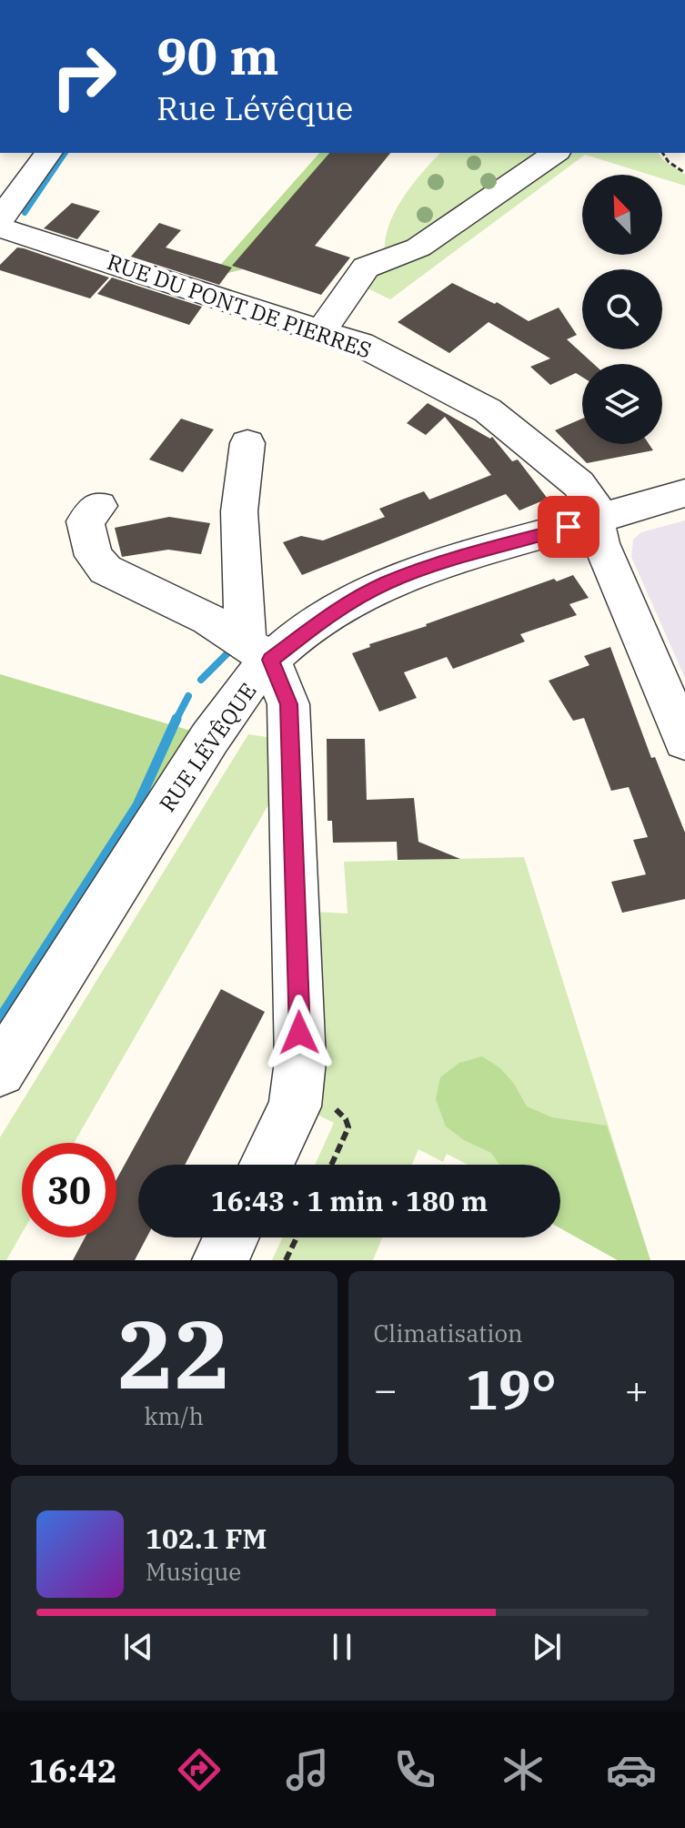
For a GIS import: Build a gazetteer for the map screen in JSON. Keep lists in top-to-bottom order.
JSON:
{
  "streets": {
    "street": ["RUE DU PONT DE PIERRES", "RUE LÉVÊQUE"]
  },
  "crossings": [
    ["RUE DU PONT DE PIERRES", "RUE LÉVÊQUE"]
  ],
  "north": "top left",
  "page": {
    "turn": ["90 m", "Rue Lévêque"],
    "limit": "30",
    "trip": "16:43 · 1 min · 180 m",
    "tile": [
      ["22", "km/h"],
      "Climatisation"
    ],
    "heat": ["−", "19°", "+"],
    "song": ["102.1 FM", "Musique"],
    "tabs": "16:42"
  }
}
